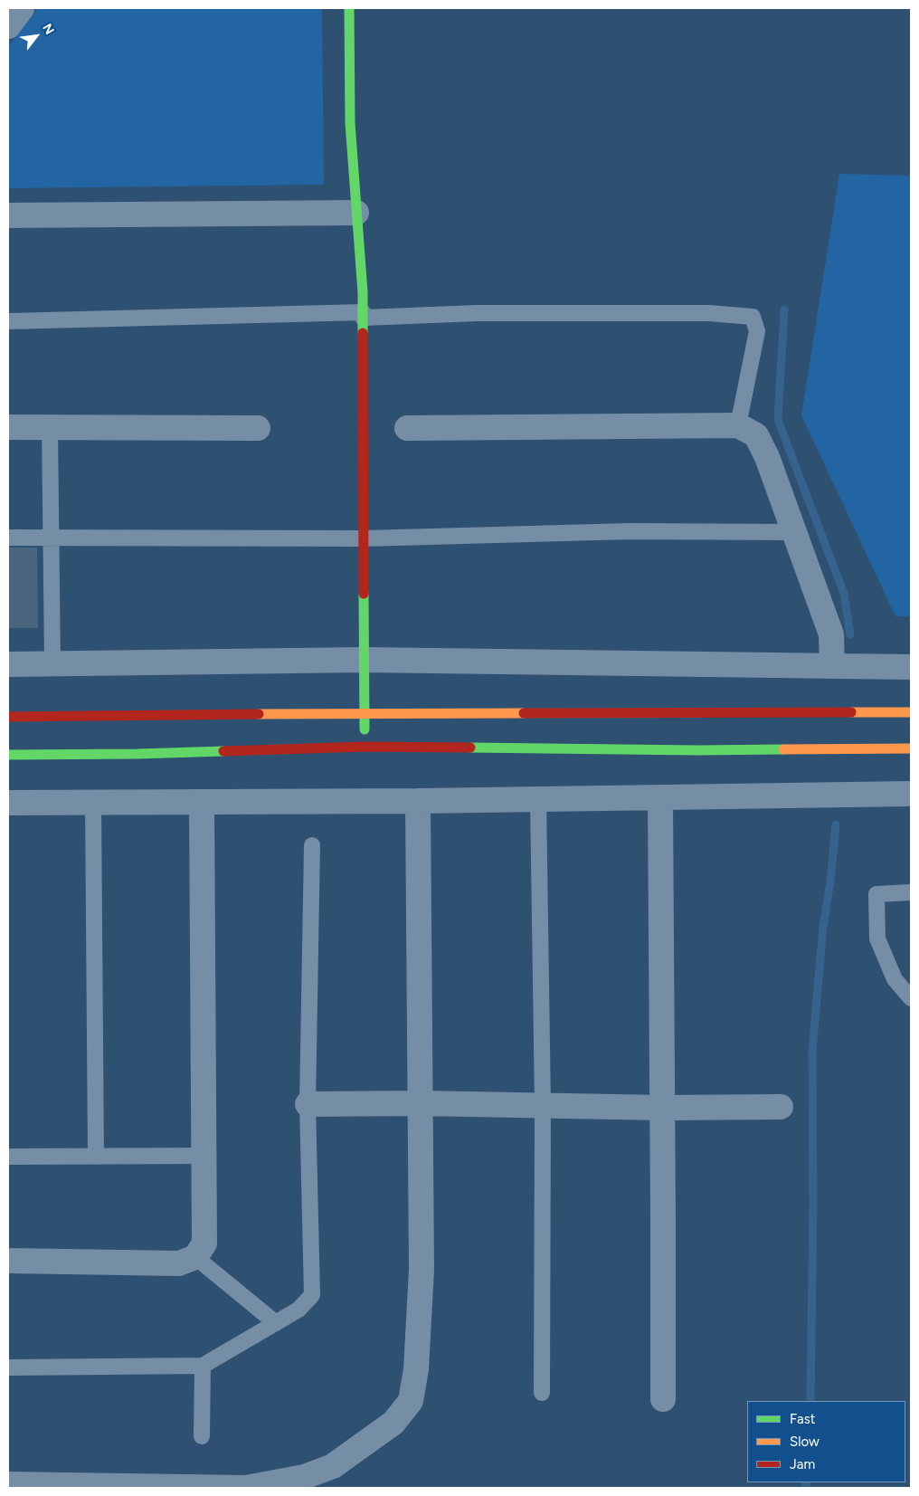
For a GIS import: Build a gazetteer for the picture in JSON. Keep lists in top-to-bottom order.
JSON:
{
  "legend": ["Fast", "Slow", "Jam"],
  "north": "top right"
}
